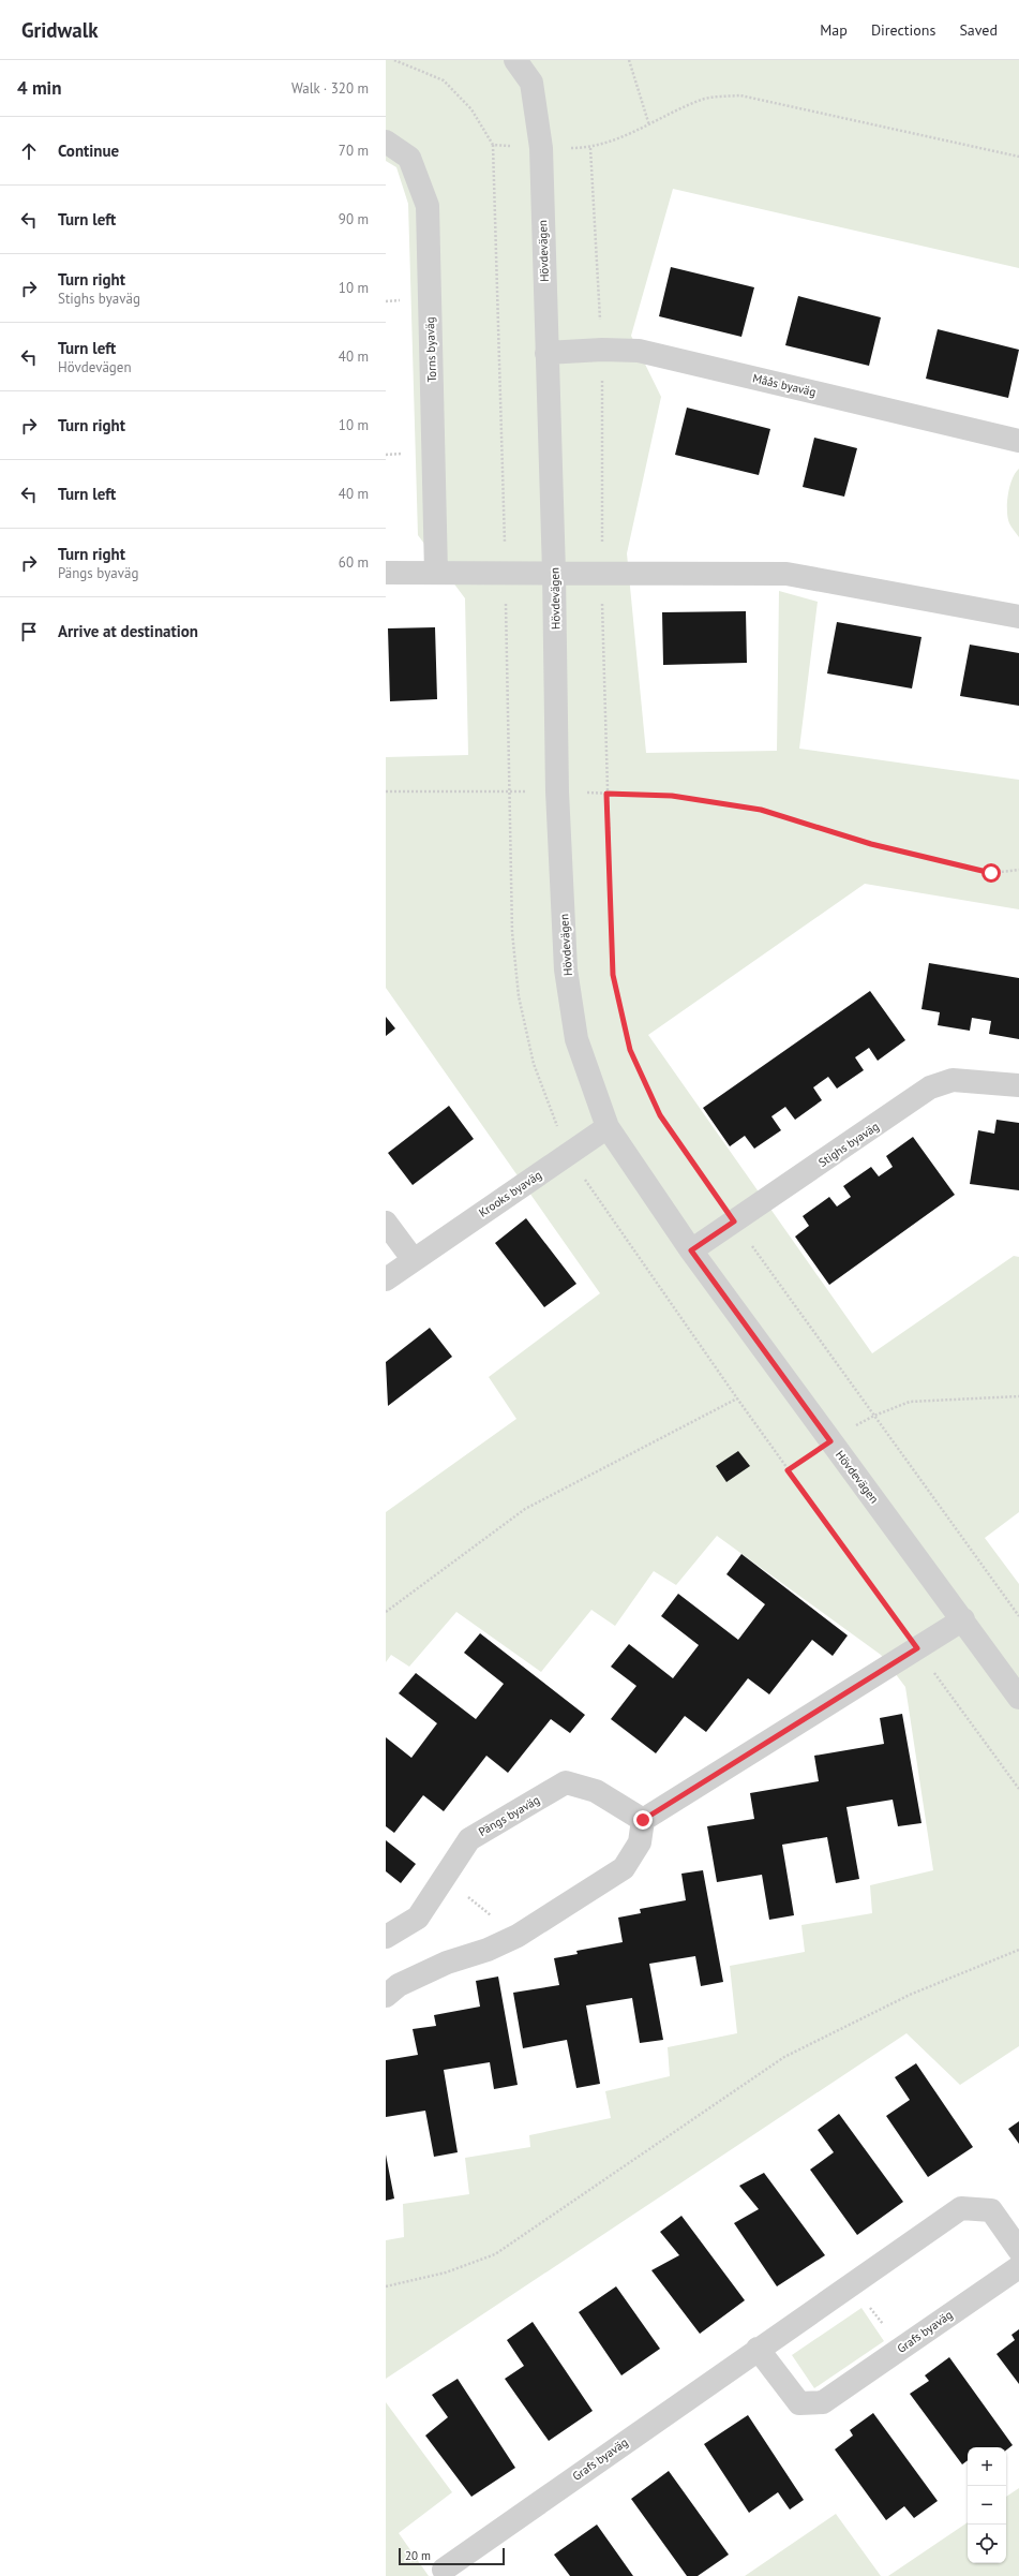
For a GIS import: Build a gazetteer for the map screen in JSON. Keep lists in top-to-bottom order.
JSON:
{
  "streets": {
    "street": [
      "Hövdevägen",
      "Torns byaväg",
      "Måås byaväg",
      "Stighs byaväg",
      "Krooks byaväg",
      "Pängs byaväg",
      "Grafs byaväg"
    ]
  },
  "crossings": [
    ["Hövdevägen", "Måås byaväg"],
    ["Hövdevägen", "Stighs byaväg"],
    ["Hövdevägen", "Krooks byaväg"]
  ],
  "scale_bar": "20 m",
  "page": {
    "header": "Gridwalk",
    "nav": ["Map", "Directions", "Saved"],
    "heading": ["4 min", "Walk · 320 m"],
    "list": [
      ["Continue", "70 m"],
      ["Turn left", "90 m"],
      ["Turn right", "Stighs byaväg", "10 m"],
      ["Turn left", "Hövdevägen", "40 m"],
      ["Turn right", "10 m"],
      ["Turn left", "40 m"],
      ["Turn right", "Pängs byaväg", "60 m"],
      "Arrive at destination"
    ],
    "map_buttons": ["+", "−"],
    "scale": "20 m"
  }
}
